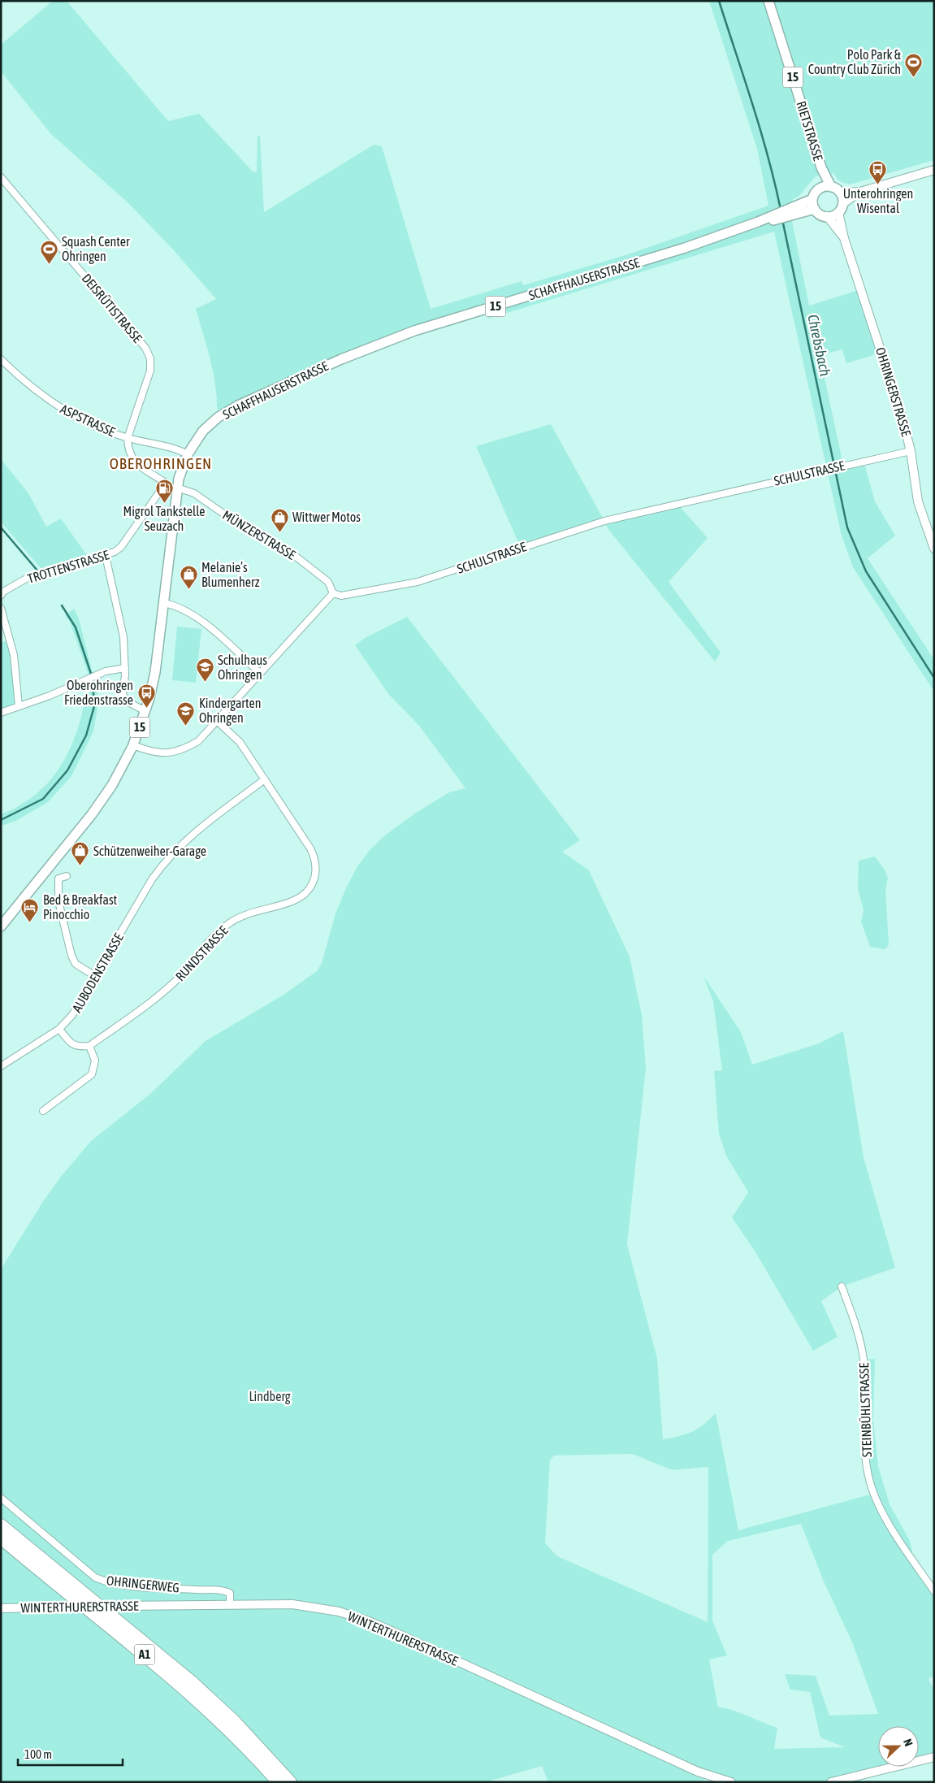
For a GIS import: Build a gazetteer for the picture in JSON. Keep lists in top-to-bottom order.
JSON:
{
  "streets": {
    "highway": ["A1"],
    "main road": [
      "15",
      "RIETSTRASSE",
      "SCHAFFHAUSERSTRASSE",
      "OHRINGERSTRASSE",
      "WINTERTHURERSTRASSE"
    ],
    "street": [
      "DEISRÜTISTRASSE",
      "ASPSTRASSE",
      "SCHULSTRASSE",
      "MÜNZERSTRASSE",
      "TROTTENSTRASSE",
      "RUNDSTRASSE",
      "AUBODENSTRASSE",
      "STEINBÜHLSTRASSE",
      "OHRINGERWEG"
    ]
  },
  "crossings": [
    ["RIETSTRASSE", "SCHAFFHAUSERSTRASSE"],
    ["RIETSTRASSE", "OHRINGERSTRASSE"],
    ["SCHAFFHAUSERSTRASSE", "OHRINGERSTRASSE"],
    ["SCHAFFHAUSERSTRASSE", "ASPSTRASSE"],
    ["SCHAFFHAUSERSTRASSE", "MÜNZERSTRASSE"],
    ["DEISRÜTISTRASSE", "ASPSTRASSE"],
    ["DEISRÜTISTRASSE", "TROTTENSTRASSE"],
    ["OHRINGERSTRASSE", "SCHULSTRASSE"],
    ["ASPSTRASSE", "TROTTENSTRASSE"],
    ["SCHULSTRASSE", "MÜNZERSTRASSE"],
    ["RUNDSTRASSE", "AUBODENSTRASSE"],
    ["OHRINGERWEG", "WINTERTHURERSTRASSE"]
  ],
  "districts": ["OBEROHRINGEN"],
  "water": ["Chrebsbach"],
  "parks": ["Lindberg"],
  "places": {
    "sports": ["Polo Park & Country Club Zürich", "Squash Center Ohringen"],
    "bus stop": ["Unterohringen Wisental", "Oberohringen Friedenstrasse"],
    "fuel station": ["Migrol Tankstelle Seuzach"],
    "shop": ["Wittwer Motos", "Melanie’s Blumenherz", "Schützenweiher-Garage"],
    "school or university": ["Schulhaus Ohringen", "Kindergarten Ohringen"],
    "hotel": ["Bed & Breakfast Pinocchio"]
  },
  "scale_bar": "100 m",
  "north": "right"
}
